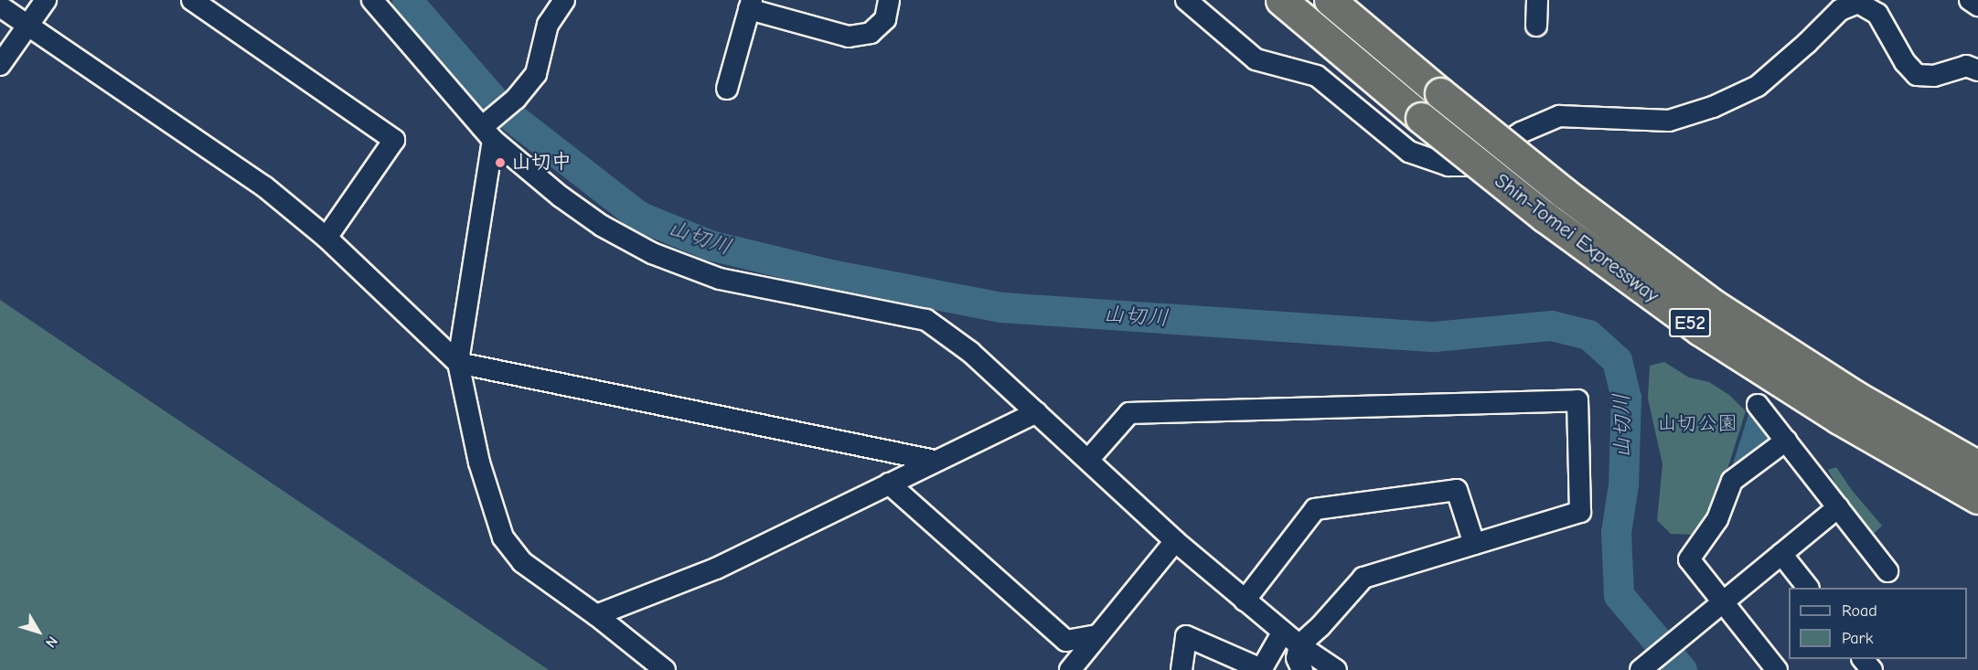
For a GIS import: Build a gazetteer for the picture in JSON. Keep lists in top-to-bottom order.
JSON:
{
  "streets": {
    "highway": ["Shin-Tomei Expressway", "E52"]
  },
  "water": ["山切川"],
  "parks": ["山切公園"],
  "places": ["山切中"],
  "legend": ["Road", "Park"],
  "north": "bottom right"
}
